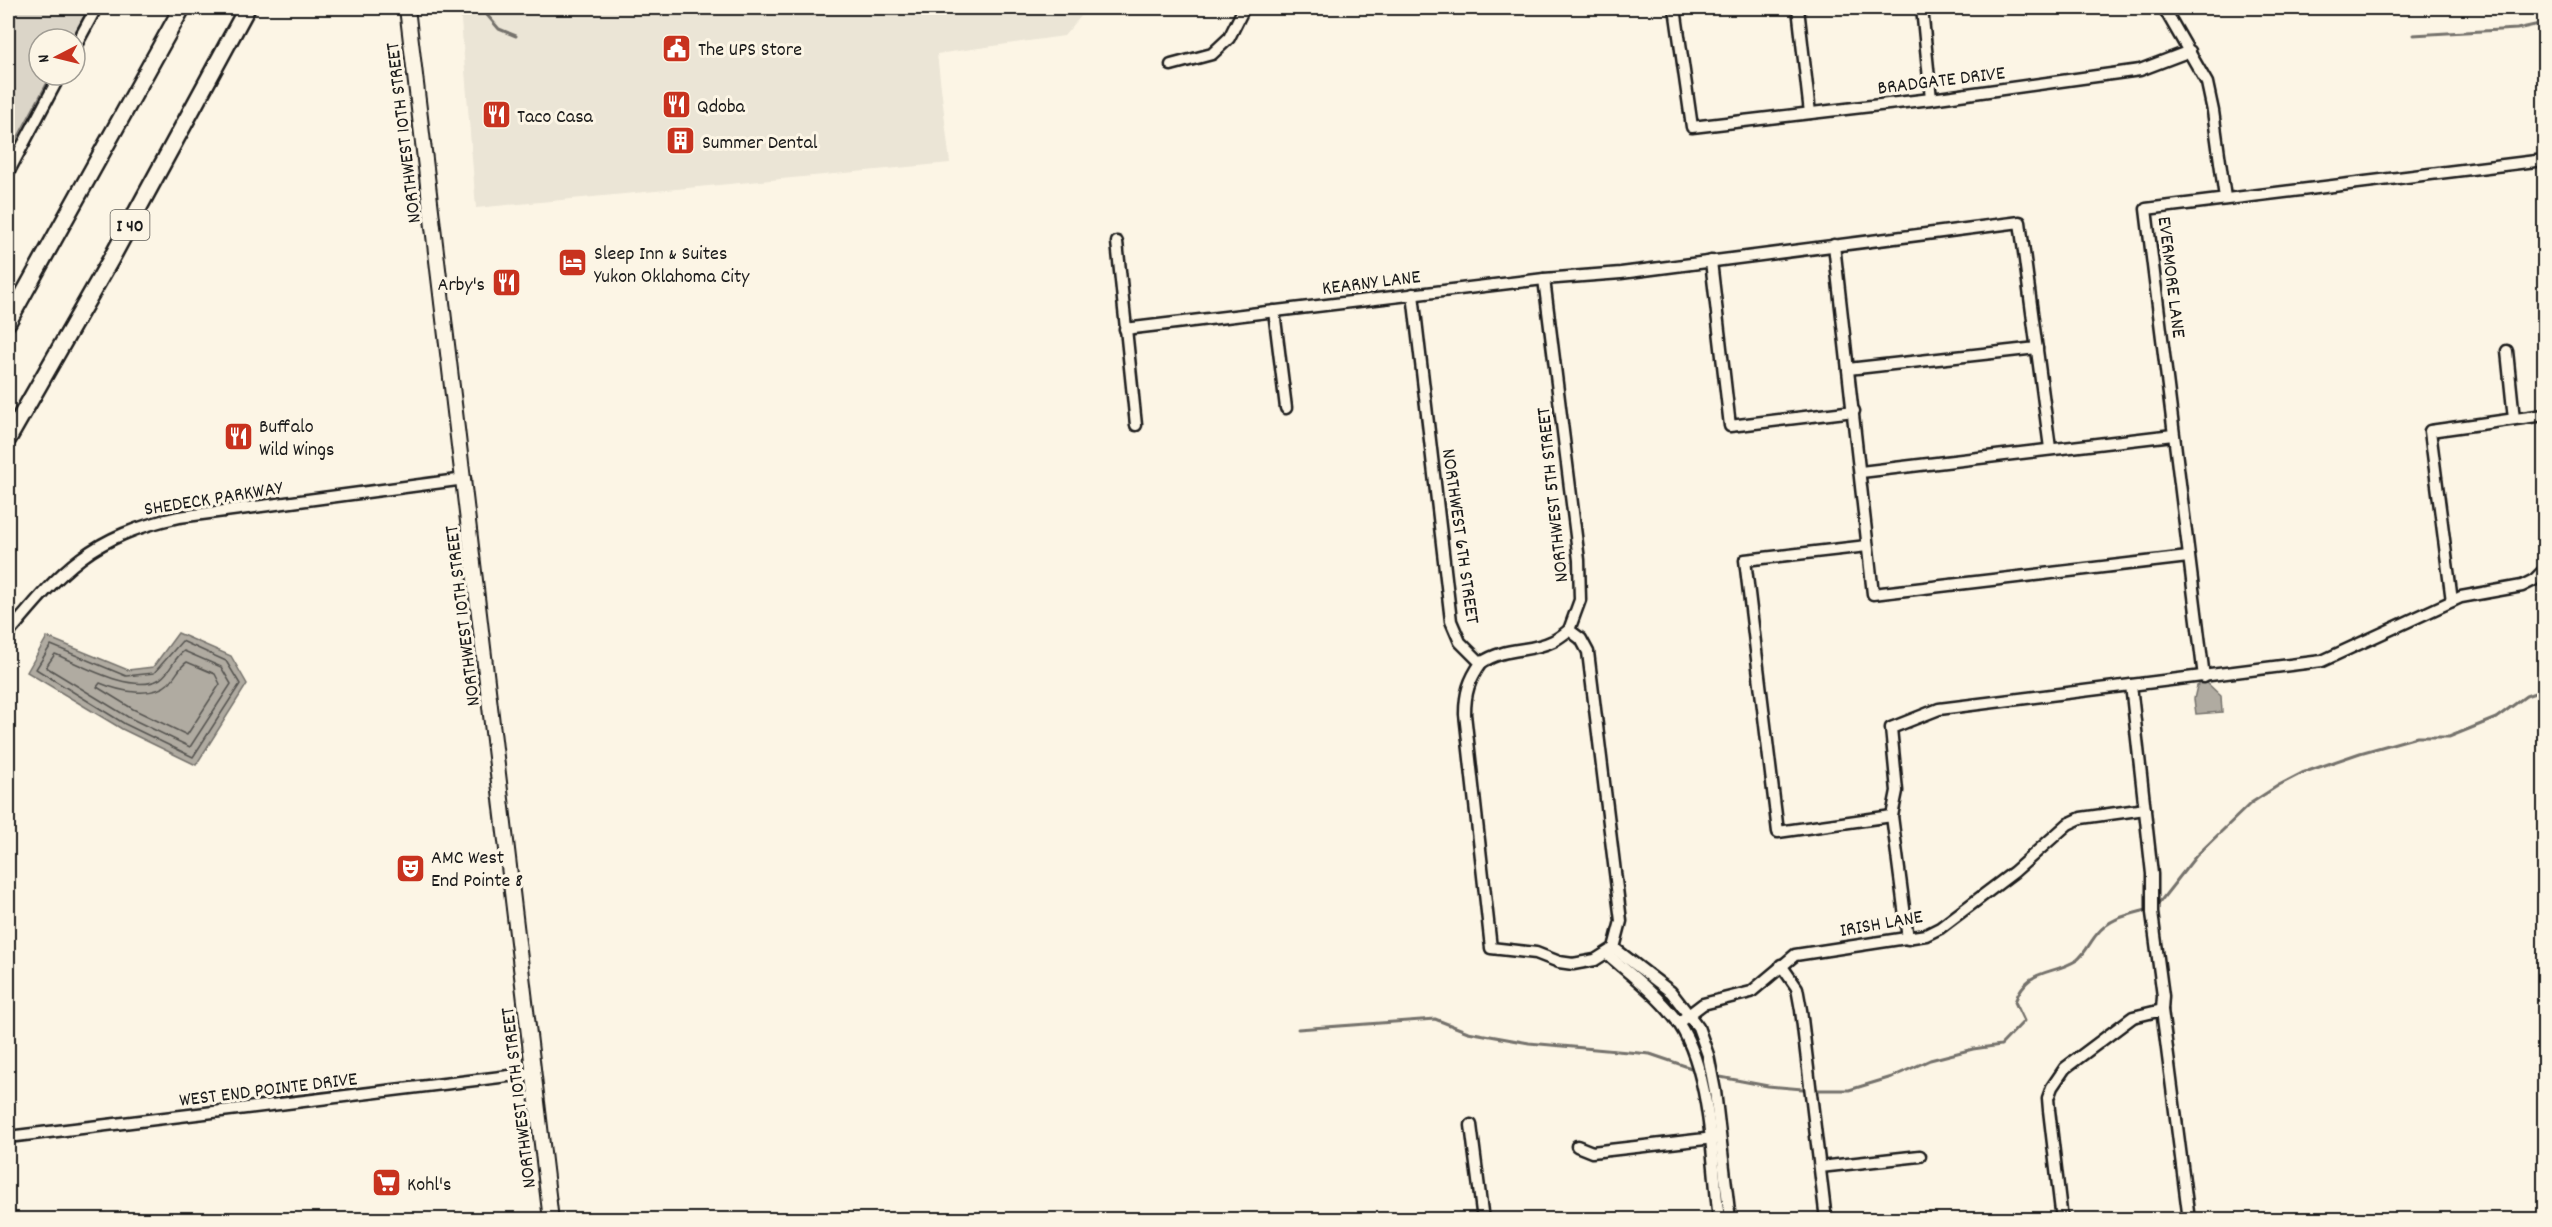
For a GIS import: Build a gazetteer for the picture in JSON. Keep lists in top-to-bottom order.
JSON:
{
  "streets": {
    "highway": ["I 40"],
    "main road": ["NORTHWEST 10TH STREET"],
    "street": [
      "BRADGATE DRIVE",
      "EVERMORE LANE",
      "KEARNY LANE",
      "NORTHWEST 5TH STREET",
      "SHEDECK PARKWAY",
      "NORTHWEST 6TH STREET",
      "IRISH LANE",
      "WEST END POINTE DRIVE"
    ]
  },
  "crossings": [
    ["NORTHWEST 10TH STREET", "SHEDECK PARKWAY"],
    ["NORTHWEST 10TH STREET", "WEST END POINTE DRIVE"],
    ["KEARNY LANE", "NORTHWEST 5TH STREET"],
    ["KEARNY LANE", "NORTHWEST 6TH STREET"]
  ],
  "places": {
    "public building": ["The UPS Store"],
    "restaurant": [
      "Qdoba",
      "Taco Casa",
      "Arby's",
      "Buffalo Wild Wings"
    ],
    "building": ["Summer Dental"],
    "hotel": ["Sleep Inn & Suites Yukon Oklahoma City"],
    "theatre": ["AMC West End Pointe 8"],
    "supermarket": ["Kohl's"]
  },
  "north": "left"
}
